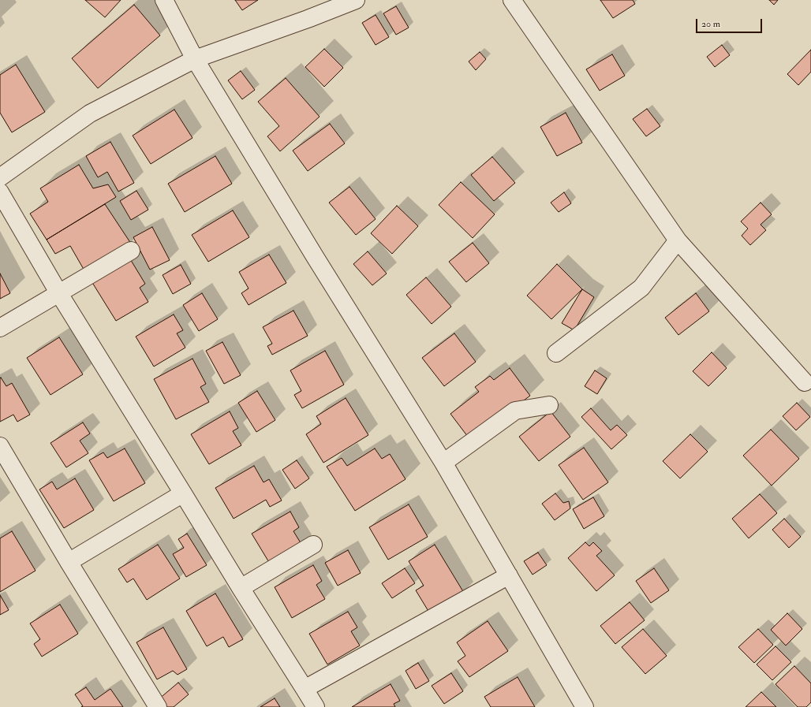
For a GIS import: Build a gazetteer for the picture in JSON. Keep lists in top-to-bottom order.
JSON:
{
  "scale_bar": "20 m"
}
